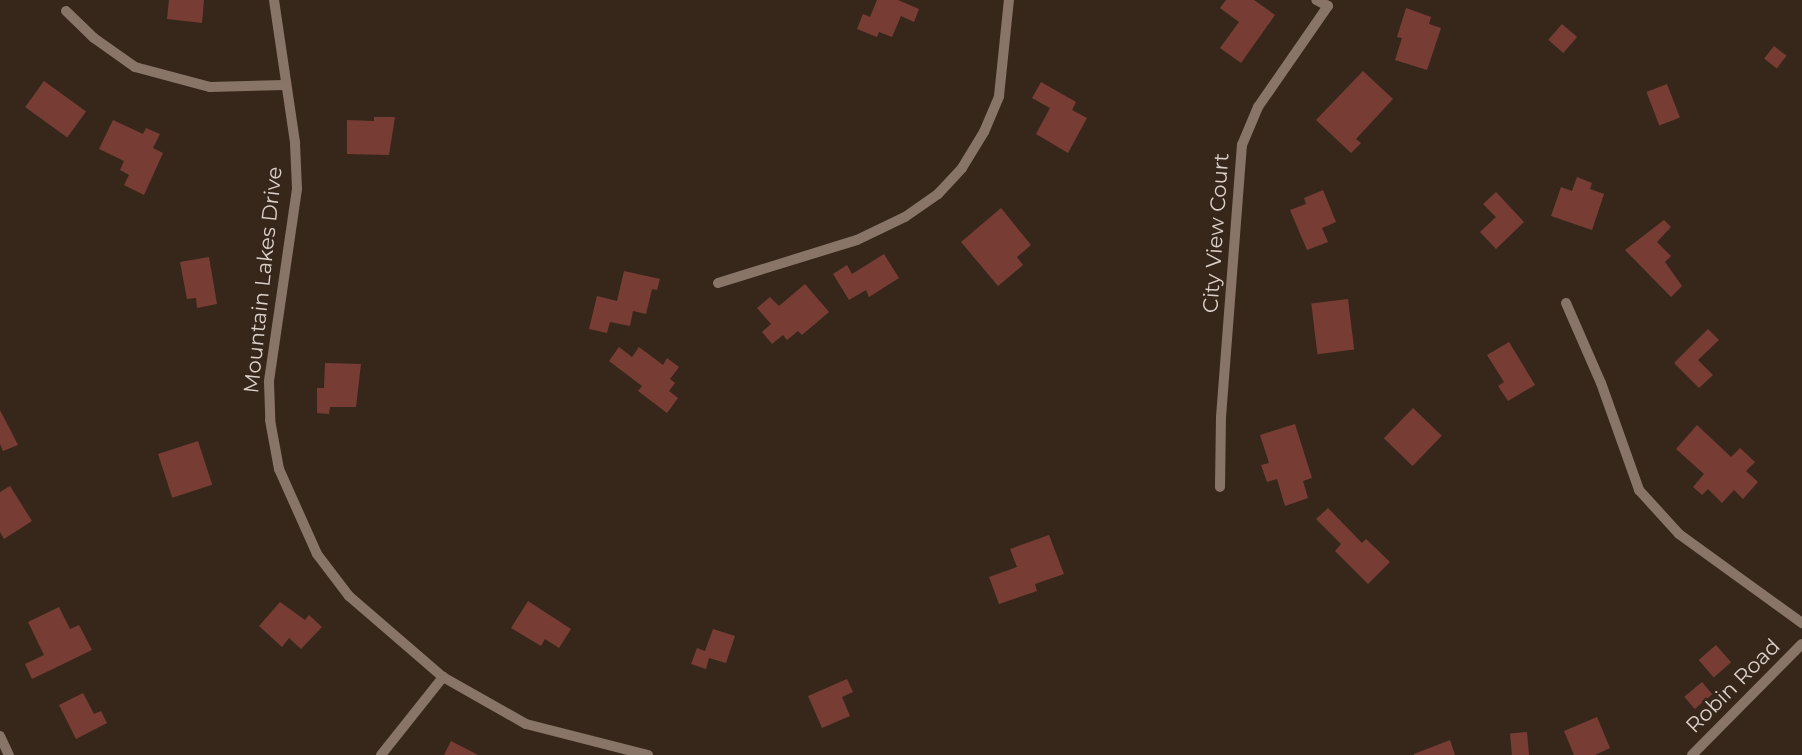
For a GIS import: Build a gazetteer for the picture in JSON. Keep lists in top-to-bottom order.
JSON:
{
  "streets": {
    "street": ["City View Court", "Mountain Lakes Drive", "Robin Road"]
  }
}
